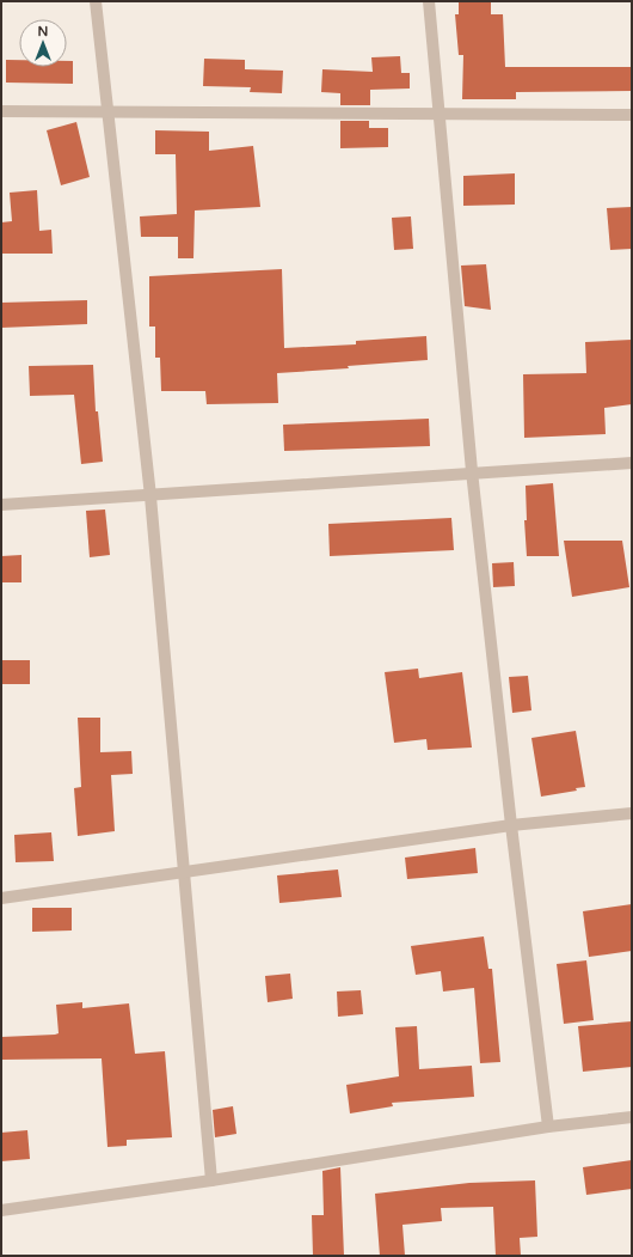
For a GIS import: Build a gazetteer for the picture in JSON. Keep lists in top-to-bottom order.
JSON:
{
  "north": "top"
}
